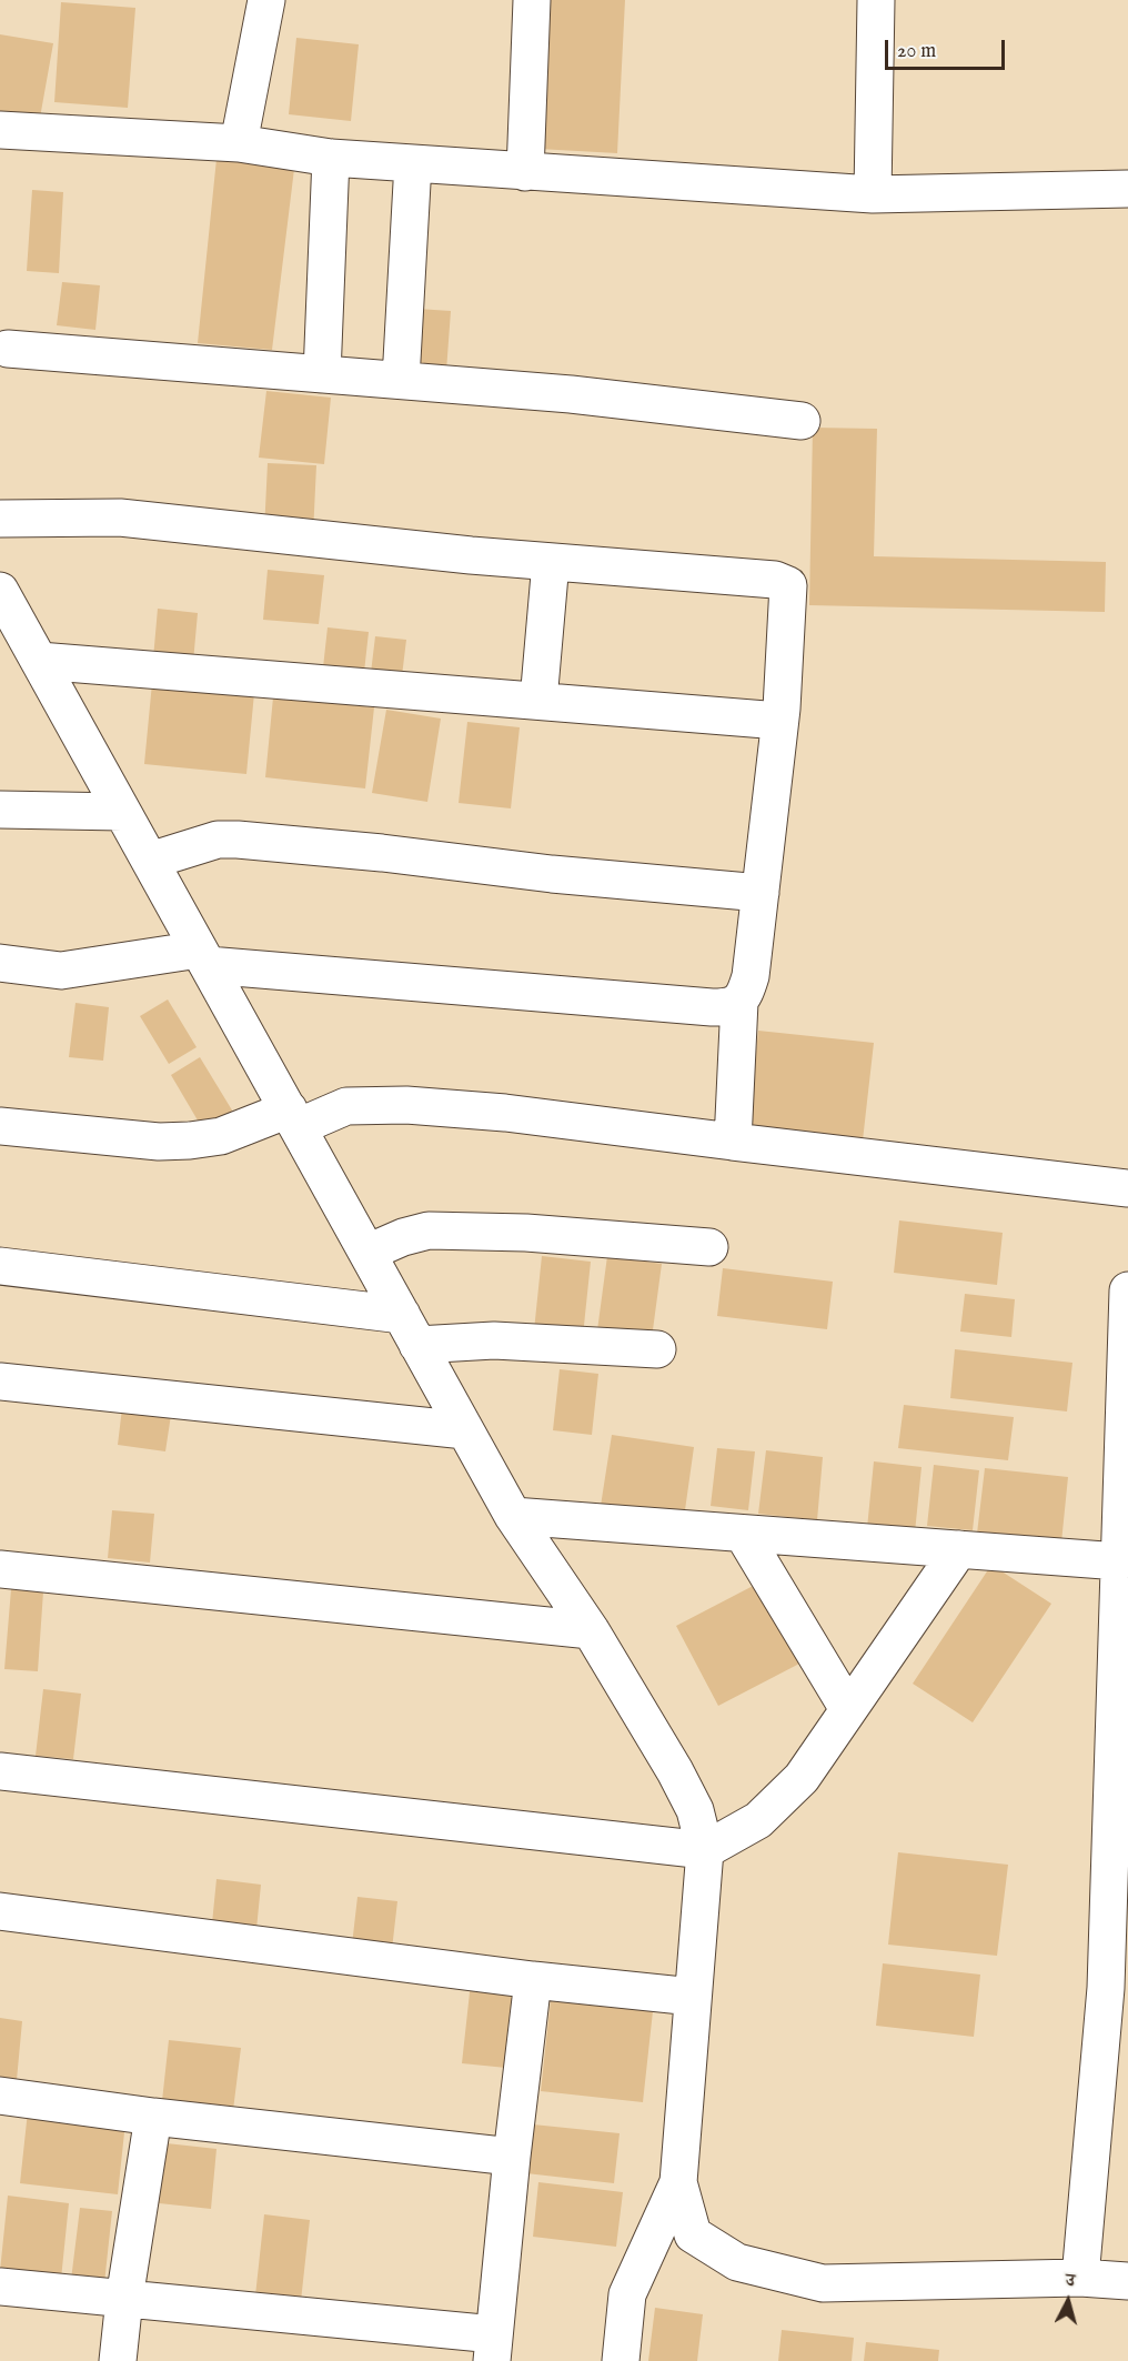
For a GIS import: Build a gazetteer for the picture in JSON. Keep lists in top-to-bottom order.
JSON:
{
  "scale_bar": "20 m",
  "north": "top"
}
